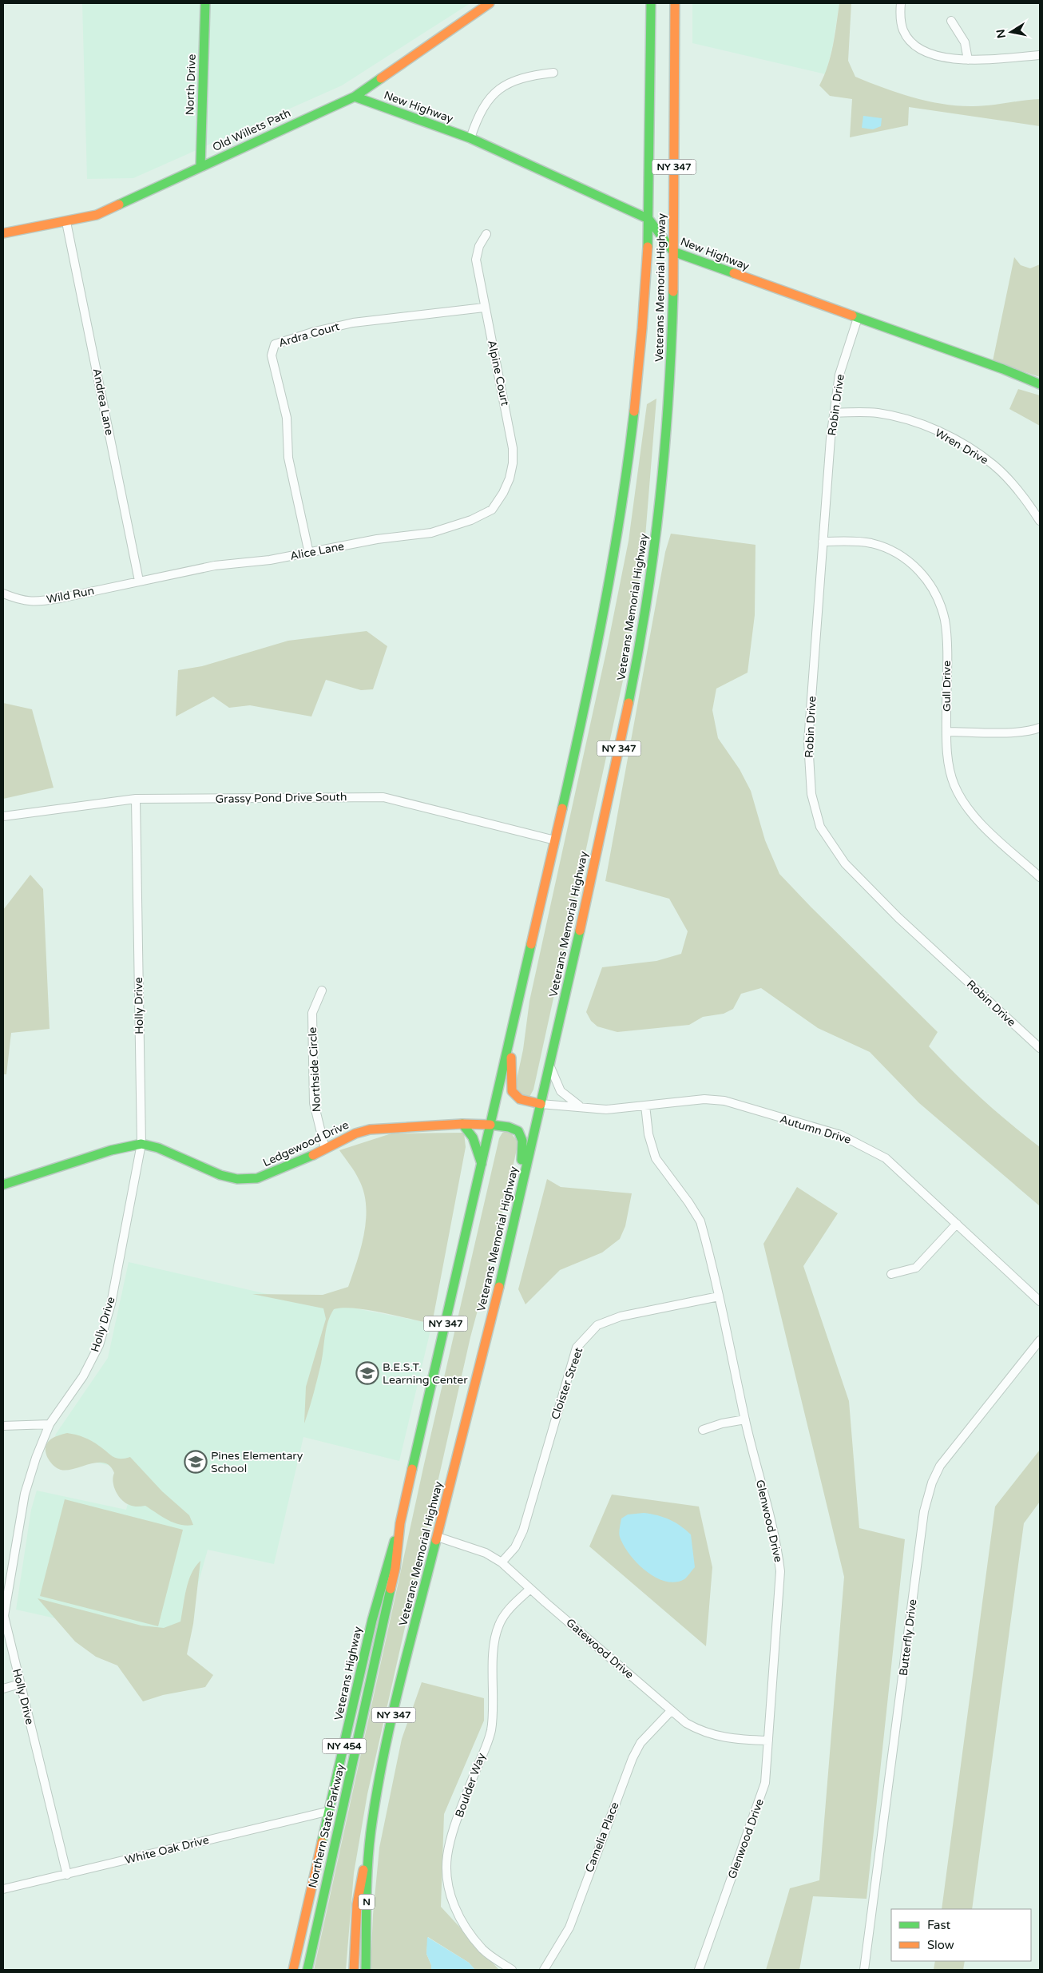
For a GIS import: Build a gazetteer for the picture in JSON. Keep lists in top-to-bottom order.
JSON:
{
  "streets": {
    "main road": [
      "North Drive",
      "New Highway",
      "Old Willets Path",
      "NY 347",
      "Veterans Memorial Highway",
      "Ledgewood Drive",
      "Veterans Highway",
      "NY 454",
      "Northern State Parkway",
      "N"
    ],
    "street": [
      "Ardra Court",
      "Alpine Court",
      "Andrea Lane",
      "Robin Drive",
      "Wren Drive",
      "Alice Lane",
      "Wild Run",
      "Gull Drive",
      "Grassy Pond Drive South",
      "Holly Drive",
      "Northside Circle",
      "Autumn Drive",
      "Cloister Street",
      "Glenwood Drive",
      "Butterfly Drive",
      "Gatewood Drive",
      "Boulder Way",
      "Camelia Place",
      "White Oak Drive"
    ]
  },
  "crossings": [
    ["North Drive", "Old Willets Path"],
    ["New Highway", "Old Willets Path"],
    ["New Highway", "Veterans Memorial Highway"],
    ["New Highway", "Robin Drive"],
    ["Old Willets Path", "Andrea Lane"],
    ["Veterans Memorial Highway", "Grassy Pond Drive South"],
    ["Veterans Memorial Highway", "Autumn Drive"],
    ["Veterans Memorial Highway", "Ledgewood Drive"],
    ["Veterans Memorial Highway", "Gatewood Drive"],
    ["Veterans Memorial Highway", "Veterans Highway"],
    ["Veterans Memorial Highway", "Northern State Parkway"],
    ["Veterans Memorial Highway", "N"],
    ["Ardra Court", "Alpine Court"],
    ["Ardra Court", "Alice Lane"],
    ["Alpine Court", "Alice Lane"],
    ["Andrea Lane", "Alice Lane"],
    ["Andrea Lane", "Wild Run"],
    ["Robin Drive", "Wren Drive"],
    ["Robin Drive", "Gull Drive"],
    ["Alice Lane", "Wild Run"],
    ["Grassy Pond Drive South", "Holly Drive"],
    ["Holly Drive", "Ledgewood Drive"],
    ["Holly Drive", "White Oak Drive"],
    ["Northside Circle", "Ledgewood Drive"],
    ["Autumn Drive", "Glenwood Drive"],
    ["Cloister Street", "Glenwood Drive"],
    ["Cloister Street", "Gatewood Drive"],
    ["Glenwood Drive", "Gatewood Drive"],
    ["Gatewood Drive", "Boulder Way"],
    ["Gatewood Drive", "Camelia Place"],
    ["Veterans Highway", "Northern State Parkway"],
    ["Veterans Highway", "White Oak Drive"]
  ],
  "places": {
    "school or university": ["B.E.S.T. Learning Center", "Pines Elementary School"]
  },
  "legend": ["Fast", "Slow"],
  "north": "left"
}
